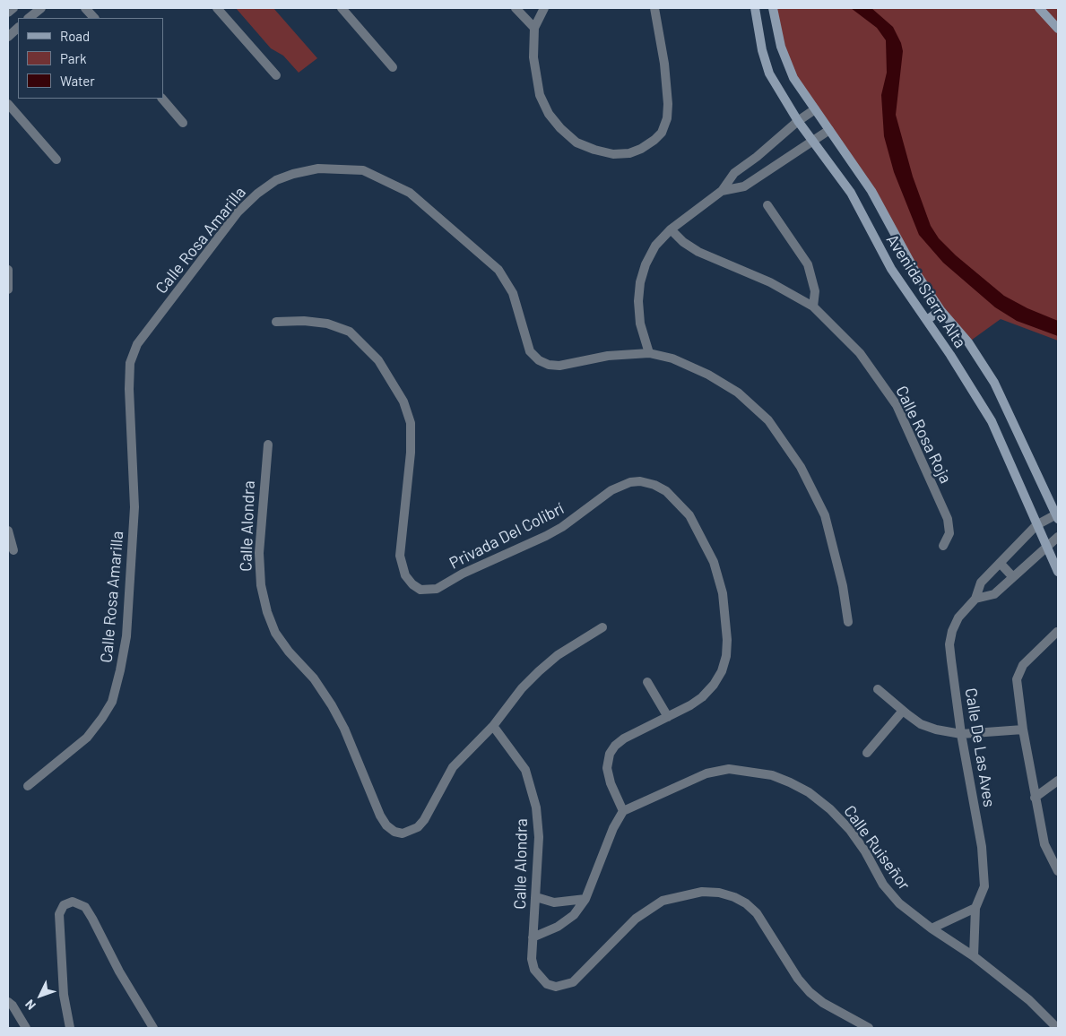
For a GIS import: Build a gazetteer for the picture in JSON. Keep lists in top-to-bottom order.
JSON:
{
  "streets": {
    "street": [
      "Calle Rosa Amarilla",
      "Avenida Sierra Alta",
      "Calle Rosa Roja",
      "Calle Alondra",
      "Privada Del Colibrí",
      "Calle De Las Aves",
      "Calle Ruiseñor"
    ]
  },
  "crossings": [
    ["Avenida Sierra Alta", "Calle De Las Aves"],
    ["Privada Del Colibrí", "Calle Ruiseñor"],
    ["Calle De Las Aves", "Calle Ruiseñor"]
  ],
  "legend": ["Road", "Park", "Water"],
  "north": "bottom left"
}
